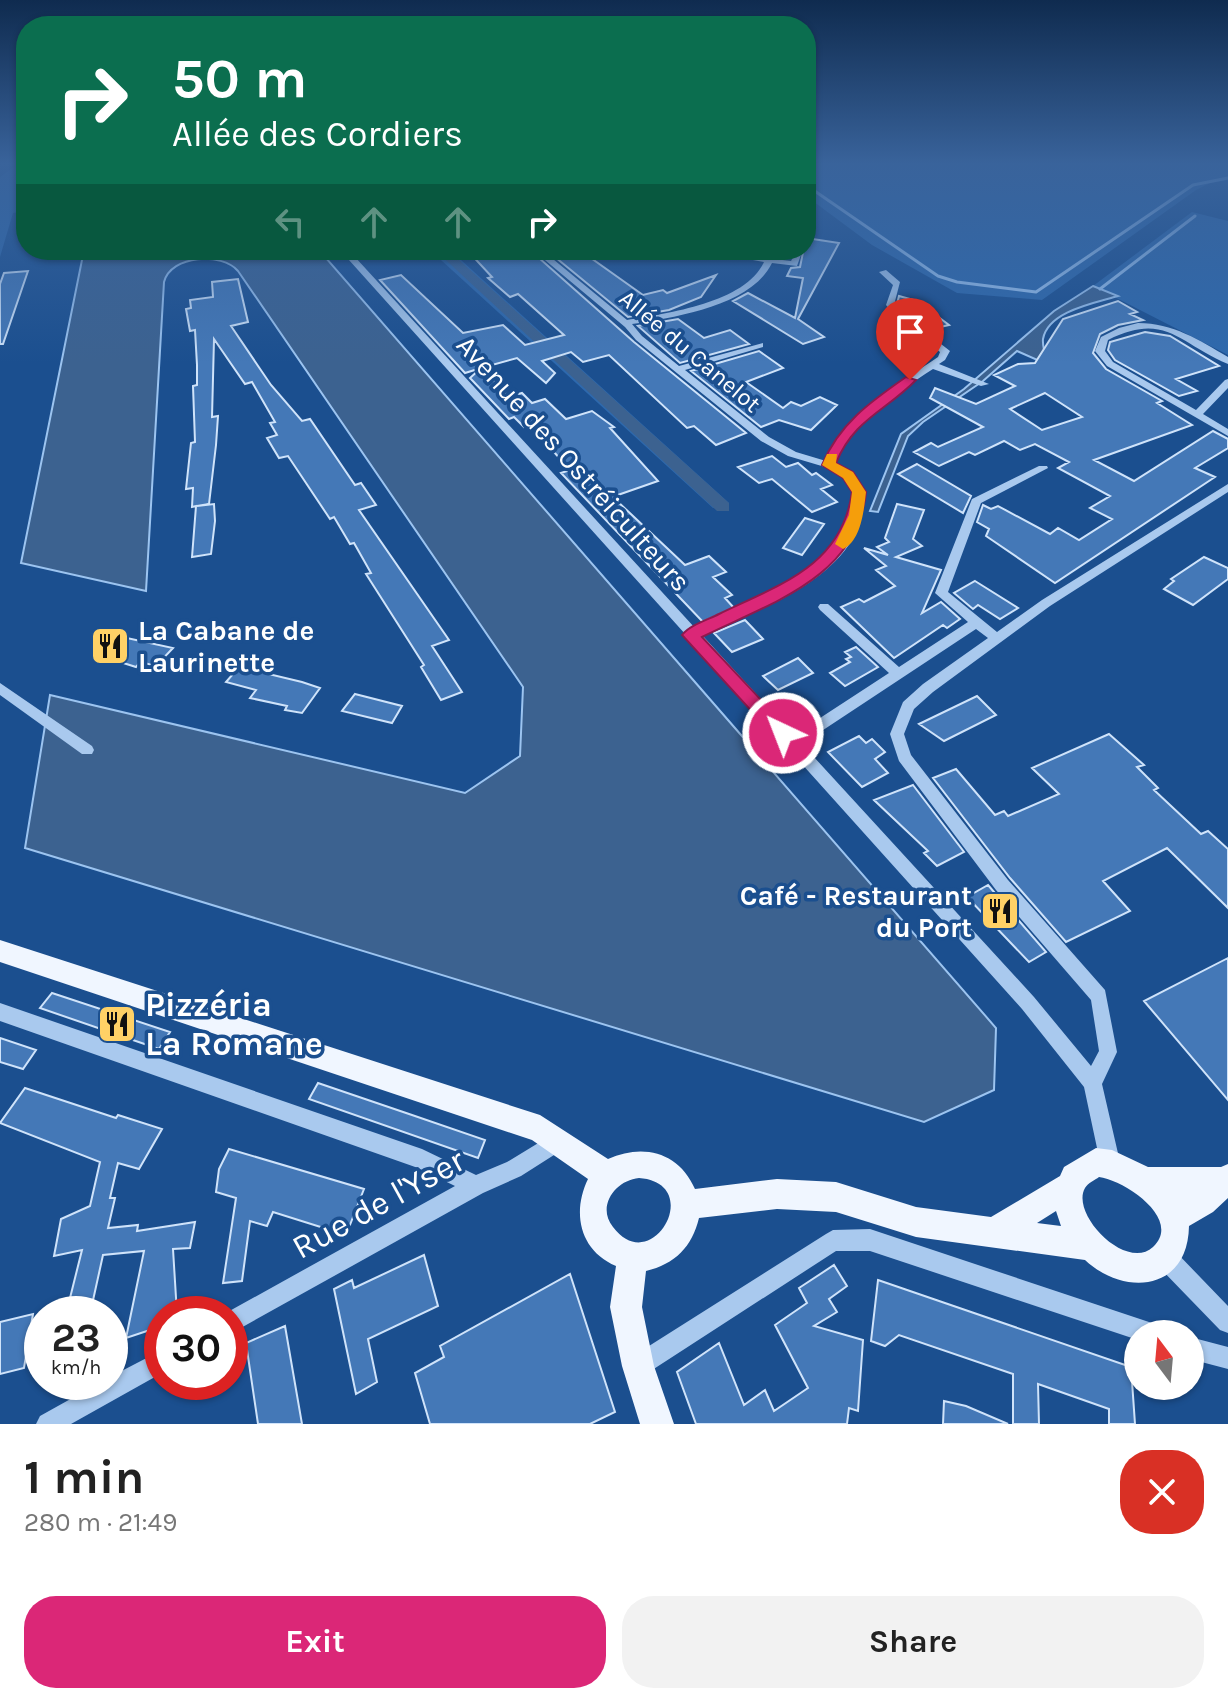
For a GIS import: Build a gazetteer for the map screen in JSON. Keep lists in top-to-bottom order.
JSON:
{
  "streets": {
    "street": ["Allée du Canelot", "Avenue des Ostréiculteurs", "Rue de l'Yser"]
  },
  "places": {
    "restaurant": ["La Cabane de Laurinette", "Café - Restaurant du Port", "Pizzéria La Romane"]
  },
  "north": "top",
  "page": {
    "turn": ["50 m", "Allée des Cordiers"],
    "speed": "23 km/h",
    "limit": "30",
    "heading": ["1 min", "280 m · 21:49"],
    "buttons": ["Exit", "Share"]
  }
}
